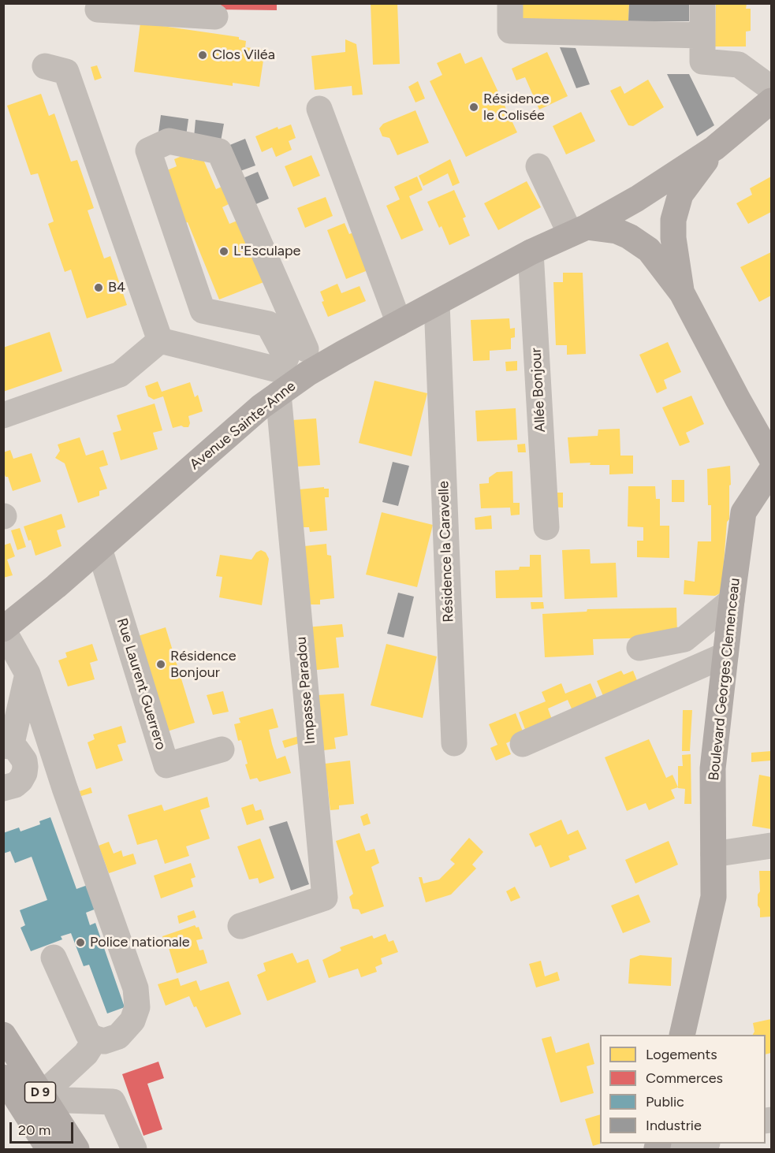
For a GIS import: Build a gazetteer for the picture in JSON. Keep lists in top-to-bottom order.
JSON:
{
  "streets": {
    "main road": ["Avenue Sainte-Anne", "Boulevard Georges Clemenceau", "D 9"],
    "street": [
      "Allée Bonjour",
      "Résidence la Caravelle",
      "Rue Laurent Guerrero",
      "Impasse Paradou"
    ]
  },
  "crossings": [
    ["Allée Bonjour", "Avenue Sainte-Anne"],
    ["Avenue Sainte-Anne", "Résidence la Caravelle"],
    ["Avenue Sainte-Anne", "Rue Laurent Guerrero"],
    ["Avenue Sainte-Anne", "Impasse Paradou"]
  ],
  "places": [
    "Clos Viléa",
    "Résidence le Colisée",
    "L'Esculape",
    "B4",
    "Résidence Bonjour",
    "Police nationale"
  ],
  "legend": [
    "Logements",
    "Commerces",
    "Public",
    "Industrie"
  ],
  "scale_bar": "20 m"
}
